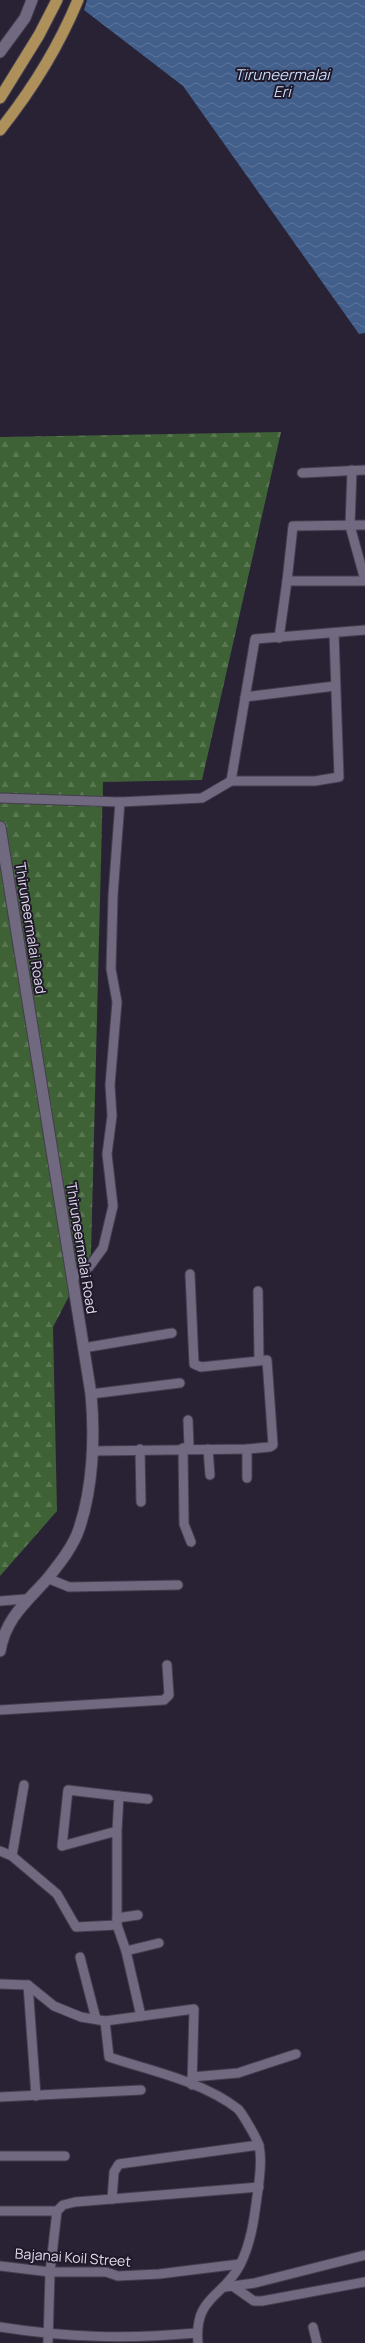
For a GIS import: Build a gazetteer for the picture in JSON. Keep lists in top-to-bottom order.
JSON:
{
  "streets": {
    "street": ["Thiruneermalai Road", "Bajanai Koil Street"]
  },
  "water": ["Tiruneermalai Eri"]
}
